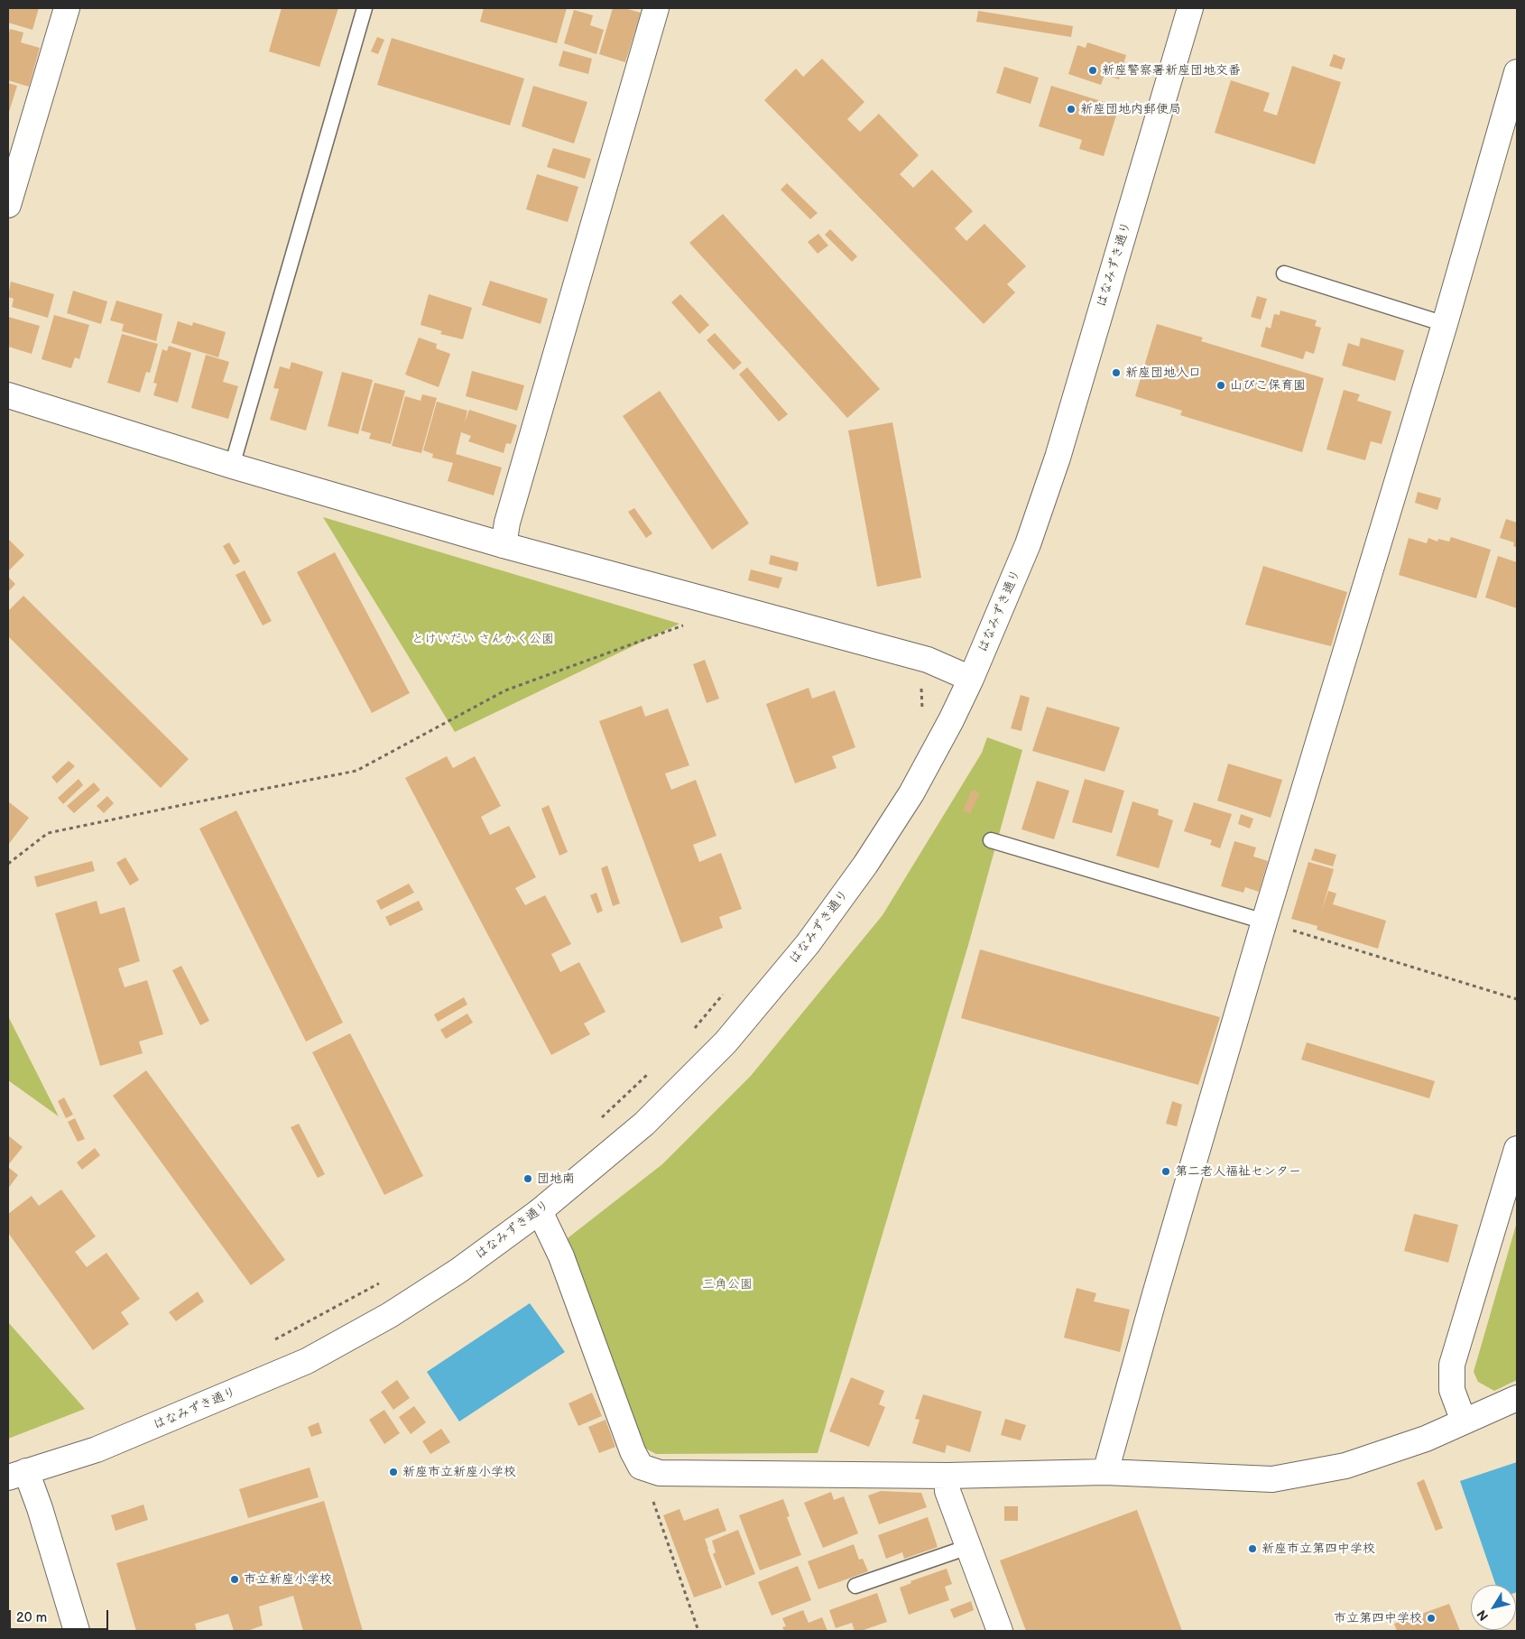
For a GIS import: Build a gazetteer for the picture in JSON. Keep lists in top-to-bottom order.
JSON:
{
  "streets": {
    "street": ["はなみずき通り"]
  },
  "parks": ["とけいだい さんかく公園", "三角公園"],
  "places": [
    "新座警察署新座団地交番",
    "新座団地内郵便局",
    "新座団地入口",
    "山びこ保育園",
    "第二老人福祉センター",
    "団地南",
    "新座市立新座小学校",
    "新座市立第四中学校",
    "市立新座小学校",
    "市立第四中学校"
  ],
  "scale_bar": "20 m",
  "north": "bottom left"
}
